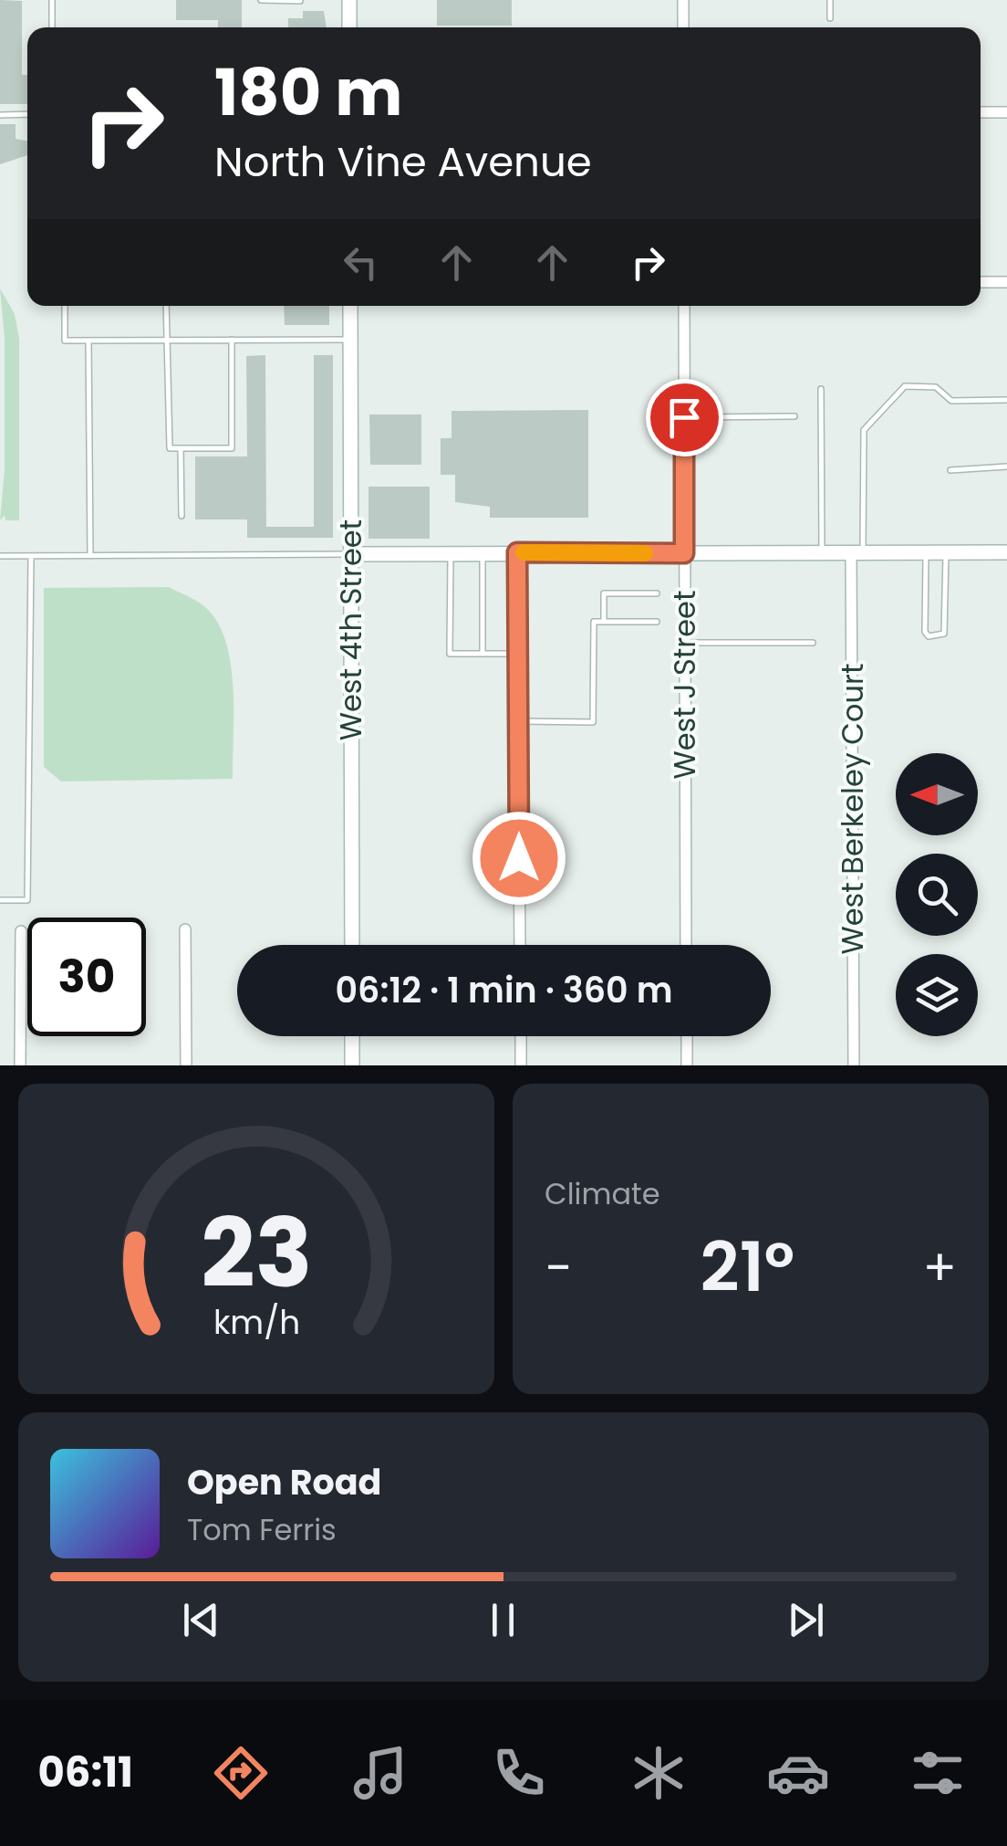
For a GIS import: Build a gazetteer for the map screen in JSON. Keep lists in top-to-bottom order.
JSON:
{
  "streets": {
    "main road": ["West 4th Street"],
    "street": ["West J Street", "West Berkeley Court"]
  },
  "north": "left",
  "page": {
    "turn": ["180 m", "North Vine Avenue"],
    "limit": "30",
    "trip": "06:12 · 1 min · 360 m",
    "tile": "Climate",
    "heat": ["−", "21°", "+"],
    "song": ["Open Road", "Tom Ferris"],
    "tabs": "06:11",
    "gauge": ["23", "km/h"]
  }
}
